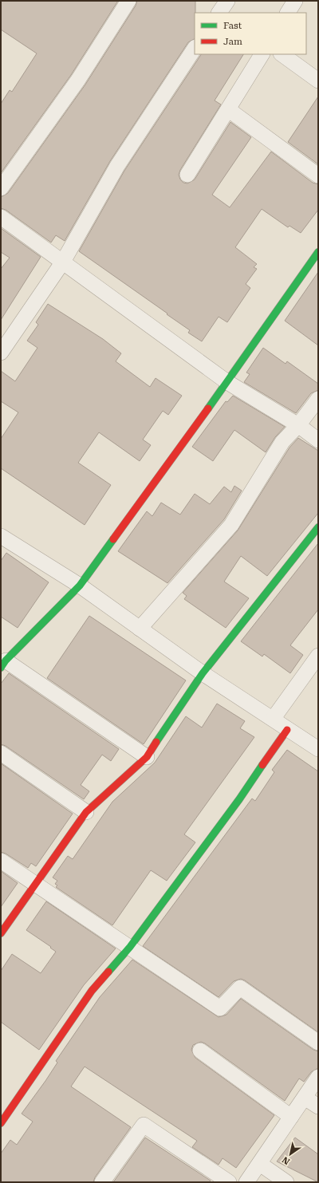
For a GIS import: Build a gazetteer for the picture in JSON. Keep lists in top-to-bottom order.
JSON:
{
  "legend": ["Fast", "Jam"],
  "north": "bottom left"
}
